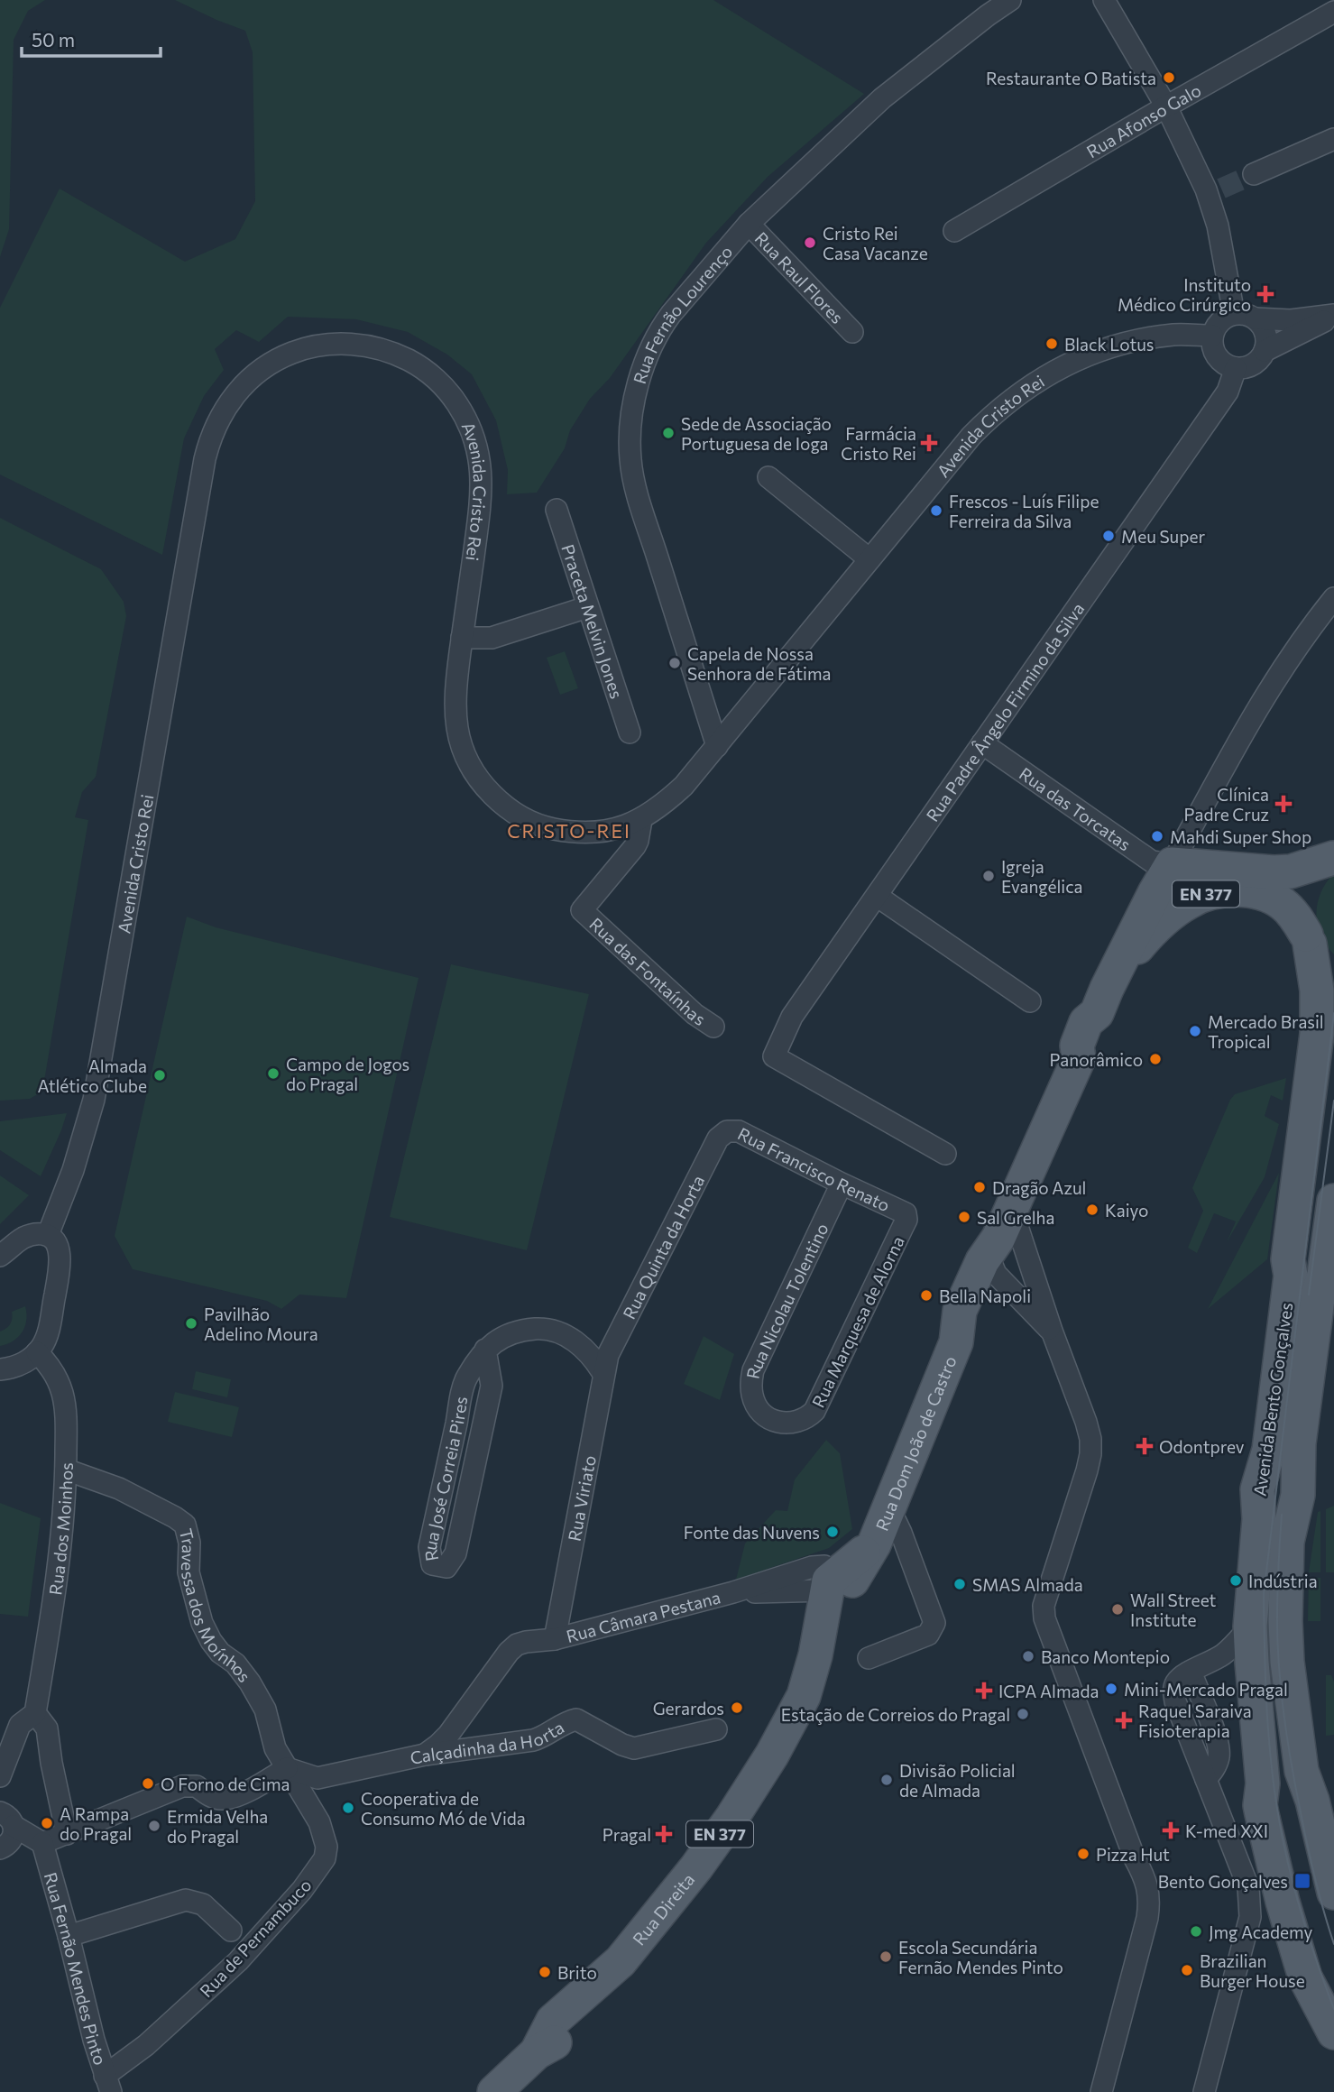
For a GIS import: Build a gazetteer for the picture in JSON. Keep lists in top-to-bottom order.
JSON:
{
  "streets": {
    "main road": [
      "EN 377",
      "Avenida Bento Gonçalves",
      "Rua Dom João de Castro",
      "Rua Direita"
    ],
    "street": [
      "Rua Afonso Galo",
      "Rua Raul Flores",
      "Rua Fernão Lourenço",
      "Avenida Cristo Rei",
      "Praceta Melvin Jones",
      "Rua Padre Ângelo Firmino da Silva",
      "Rua das Torcatas",
      "Rua das Fontaínhas",
      "Rua Francisco Renato",
      "Rua Quinta da Horta",
      "Rua Nicolau Tolentino",
      "Rua Marquesa de Alorna",
      "Rua José Correia Pires",
      "Rua Viriato",
      "Rua dos Moinhos",
      "Travessa dos Moínhos",
      "Rua Câmara Pestana",
      "Calçadinha da Horta",
      "Rua de Pernambuco",
      "Rua Fernão Mendes Pinto"
    ]
  },
  "crossings": [
    ["Rua Raul Flores", "Rua Fernão Lourenço"],
    ["Rua Fernão Lourenço", "Avenida Cristo Rei"],
    ["Avenida Cristo Rei", "Rua Padre Ângelo Firmino da Silva"],
    ["Avenida Cristo Rei", "Rua das Fontaínhas"],
    ["Rua Padre Ângelo Firmino da Silva", "Rua das Torcatas"],
    ["Rua das Torcatas", "EN 377"],
    ["Rua das Torcatas", "Rua Dom João de Castro"],
    ["EN 377", "Avenida Bento Gonçalves"],
    ["EN 377", "Rua Dom João de Castro"],
    ["Rua Francisco Renato", "Rua Quinta da Horta"],
    ["Rua Francisco Renato", "Rua Nicolau Tolentino"],
    ["Rua Francisco Renato", "Rua Marquesa de Alorna"],
    ["Rua Quinta da Horta", "Rua José Correia Pires"],
    ["Rua Quinta da Horta", "Rua Viriato"],
    ["Rua Nicolau Tolentino", "Rua Marquesa de Alorna"],
    ["Rua Dom João de Castro", "Rua Câmara Pestana"],
    ["Rua Dom João de Castro", "Rua Direita"],
    ["Rua José Correia Pires", "Rua Viriato"],
    ["Rua Viriato", "Rua Câmara Pestana"],
    ["Rua dos Moinhos", "Travessa dos Moínhos"],
    ["Travessa dos Moínhos", "Calçadinha da Horta"],
    ["Travessa dos Moínhos", "Rua de Pernambuco"],
    ["Rua Câmara Pestana", "Calçadinha da Horta"],
    ["Rua Câmara Pestana", "Rua Direita"],
    ["Calçadinha da Horta", "Rua de Pernambuco"],
    ["Rua de Pernambuco", "Rua Fernão Mendes Pinto"]
  ],
  "districts": ["CRISTO-REI"],
  "places": {
    "other": [
      "Restaurante O Batista",
      "Cristo Rei Casa Vacanze",
      "Black Lotus",
      "Sede de Associação Portuguesa de Ioga",
      "Frescos - Luís Filipe Ferreira da Silva",
      "Meu Super",
      "Capela de Nossa Senhora de Fátima",
      "Mahdi Super Shop",
      "Igreja Evangélica",
      "Mercado Brasil Tropical",
      "Panorâmico",
      "Campo de Jogos do Pragal",
      "Almada Atlético Clube",
      "Dragão Azul",
      "Kaiyo",
      "Sal Grelha",
      "Bella Napoli",
      "Pavilhão Adelino Moura",
      "Fonte das Nuvens",
      "Indústria",
      "SMAS Almada",
      "Wall Street Institute",
      "Banco Montepio",
      "Mini-Mercado Pragal",
      "Gerardos",
      "Estação de Correios do Pragal",
      "Divisão Policial de Almada",
      "O Forno de Cima",
      "Cooperativa de Consumo Mó de Vida",
      "A Rampa do Pragal",
      "Ermida Velha do Pragal",
      "Pizza Hut",
      "Jmg Academy",
      "Escola Secundária Fernão Mendes Pinto",
      "Brazilian Burger House",
      "Brito"
    ],
    "health": [
      "Instituto Médico Cirúrgico",
      "Farmácia Cristo Rei",
      "Clínica Padre Cruz",
      "Odontprev",
      "ICPA Almada",
      "Raquel Saraiva Fisioterapia",
      "K-med XXI",
      "Pragal"
    ],
    "transit": ["Bento Gonçalves"]
  },
  "scale_bar": "50 m"
}
